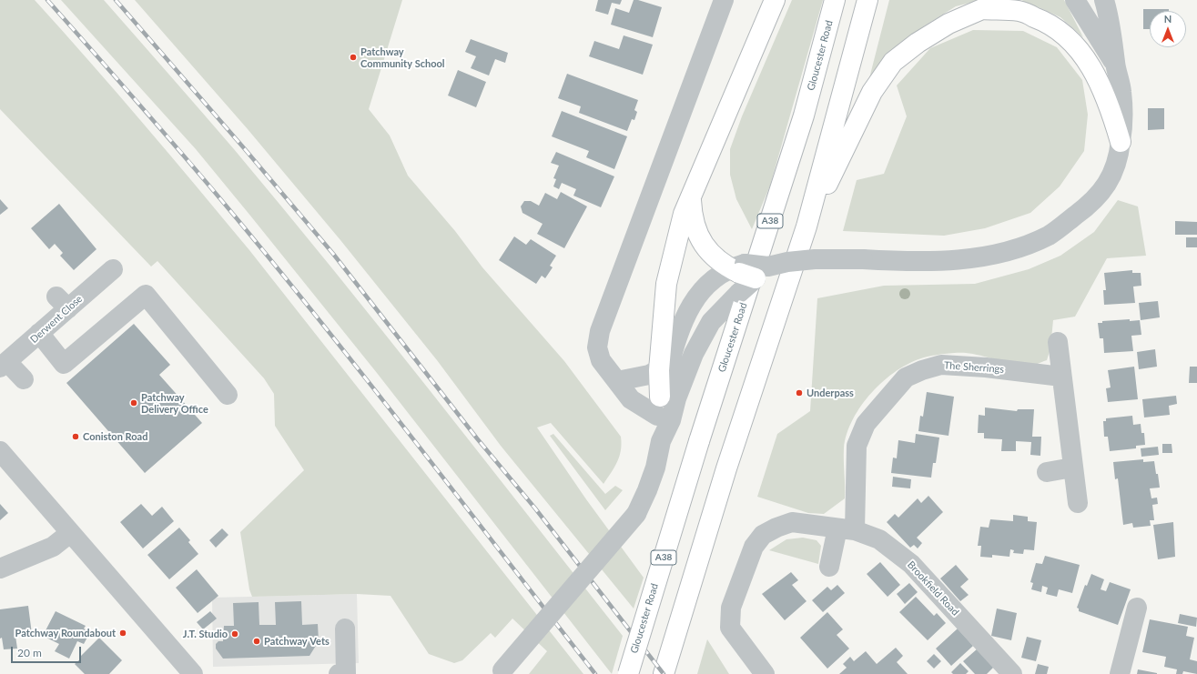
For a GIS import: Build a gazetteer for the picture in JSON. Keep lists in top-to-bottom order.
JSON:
{
  "streets": {
    "main road": ["Gloucester Road", "A38"],
    "street": ["Derwent Close", "The Sherrings", "Brookfield Road"]
  },
  "crossings": [
    ["The Sherrings", "Brookfield Road"]
  ],
  "places": [
    "Patchway Community School",
    "Underpass",
    "Patchway Delivery Office",
    "Coniston Road",
    "Patchway Roundabout",
    "J.T. Studio",
    "Patchway Vets"
  ],
  "scale_bar": "20 m",
  "north": "top"
}
